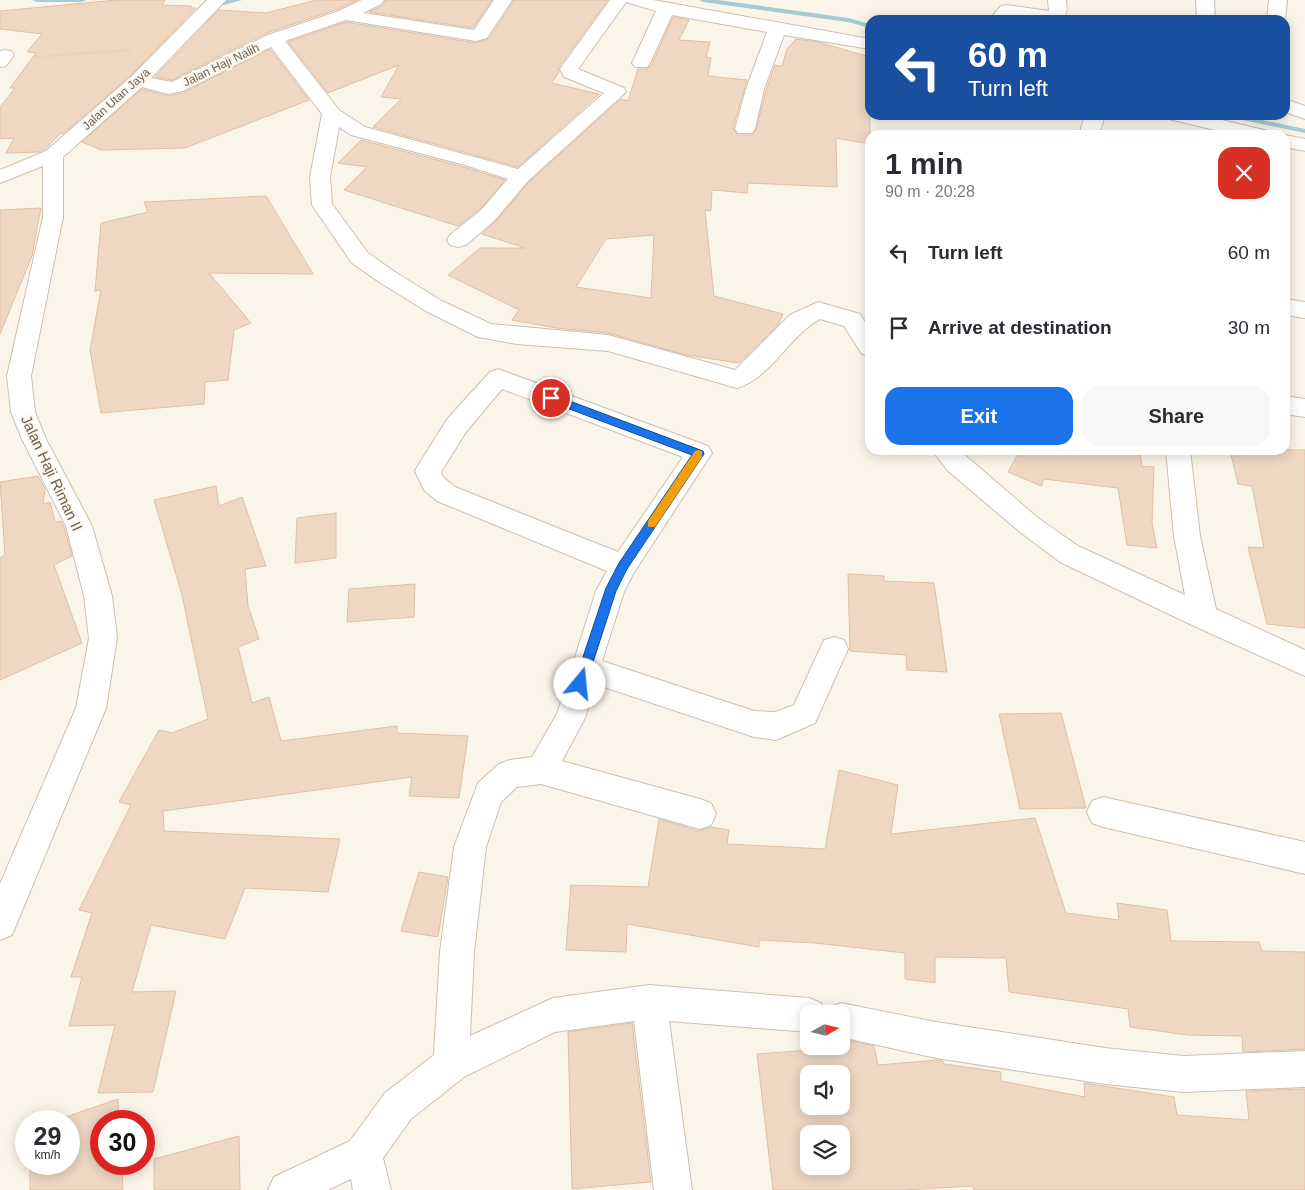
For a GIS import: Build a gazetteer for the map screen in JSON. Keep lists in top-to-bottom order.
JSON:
{
  "streets": {
    "street": ["Jalan Haji Nalih", "Jalan Utan Jaya", "Jalan Haji Riman II"]
  },
  "crossings": [
    ["Jalan Haji Nalih", "Jalan Utan Jaya"],
    ["Jalan Utan Jaya", "Jalan Haji Riman II"]
  ],
  "north": "right",
  "page": {
    "turn": ["60 m", "Turn left"],
    "heading": ["1 min", "90 m · 20:28"],
    "list": [
      {
        "name": "Turn left",
        "value": "60 m"
      },
      {
        "name": "Arrive at destination",
        "value": "30 m"
      }
    ],
    "buttons": ["Exit", "Share"],
    "speed": "29 km/h",
    "limit": "30"
  }
}
